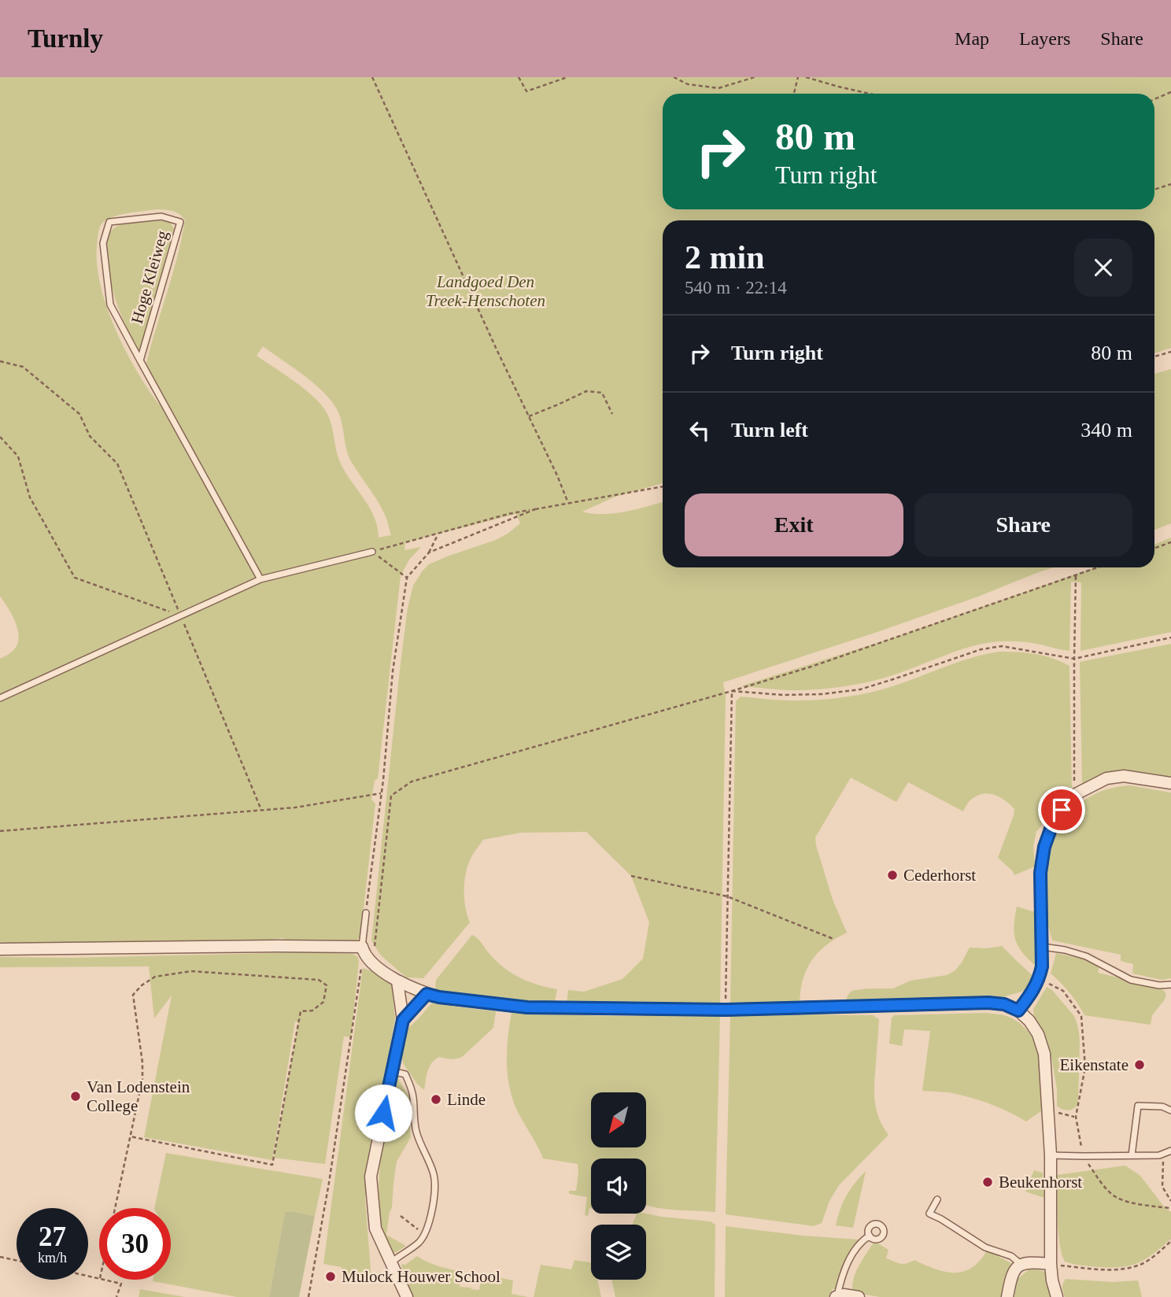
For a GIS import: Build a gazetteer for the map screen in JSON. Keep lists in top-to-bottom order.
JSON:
{
  "streets": {
    "lane": ["Hoge Kleiweg"]
  },
  "parks": ["Landgoed Den Treek-Henschoten"],
  "places": [
    "Cederhorst",
    "Eikenstate",
    "Van Lodenstein College",
    "Linde",
    "Beukenhorst",
    "Mulock Houwer School"
  ],
  "north": "bottom left",
  "page": {
    "header": "Turnly",
    "nav": ["Map", "Layers", "Share"],
    "turn": ["80 m", "Turn right"],
    "heading": ["2 min", "540 m · 22:14"],
    "list": [
      {
        "name": "Turn right",
        "value": "80 m"
      },
      {
        "name": "Turn left",
        "value": "340 m"
      }
    ],
    "buttons": ["Exit", "Share"],
    "speed": "27 km/h",
    "limit": "30"
  }
}
